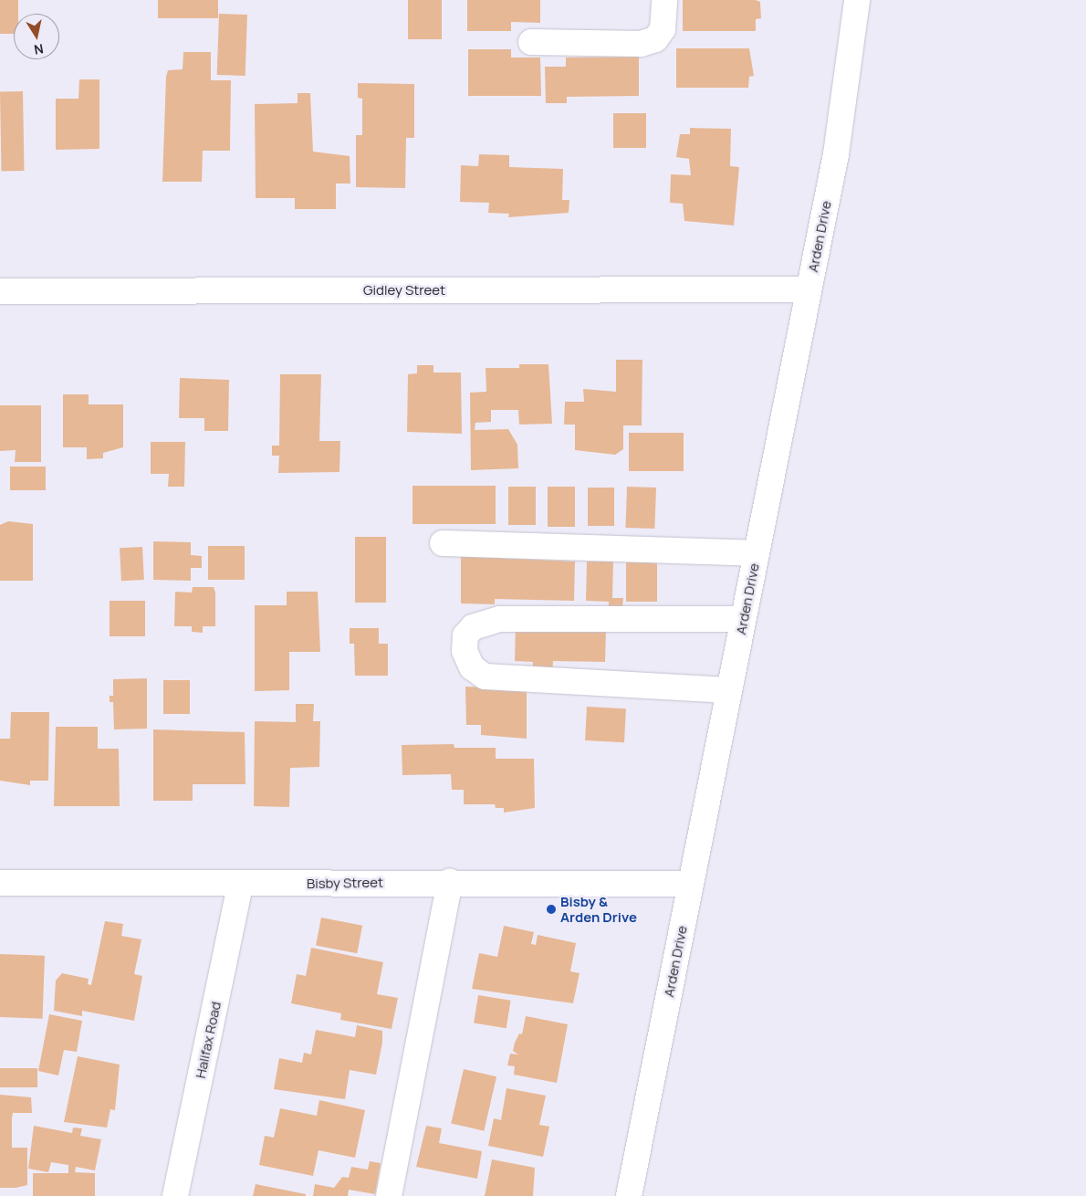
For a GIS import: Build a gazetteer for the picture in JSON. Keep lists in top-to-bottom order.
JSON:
{
  "streets": {
    "street": [
      "Arden Drive",
      "Gidley Street",
      "Bisby Street",
      "Halifax Road"
    ]
  },
  "crossings": [
    ["Arden Drive", "Gidley Street"],
    ["Arden Drive", "Bisby Street"],
    ["Bisby Street", "Halifax Road"]
  ],
  "places": ["Bisby & Arden Drive"],
  "north": "bottom"
}
